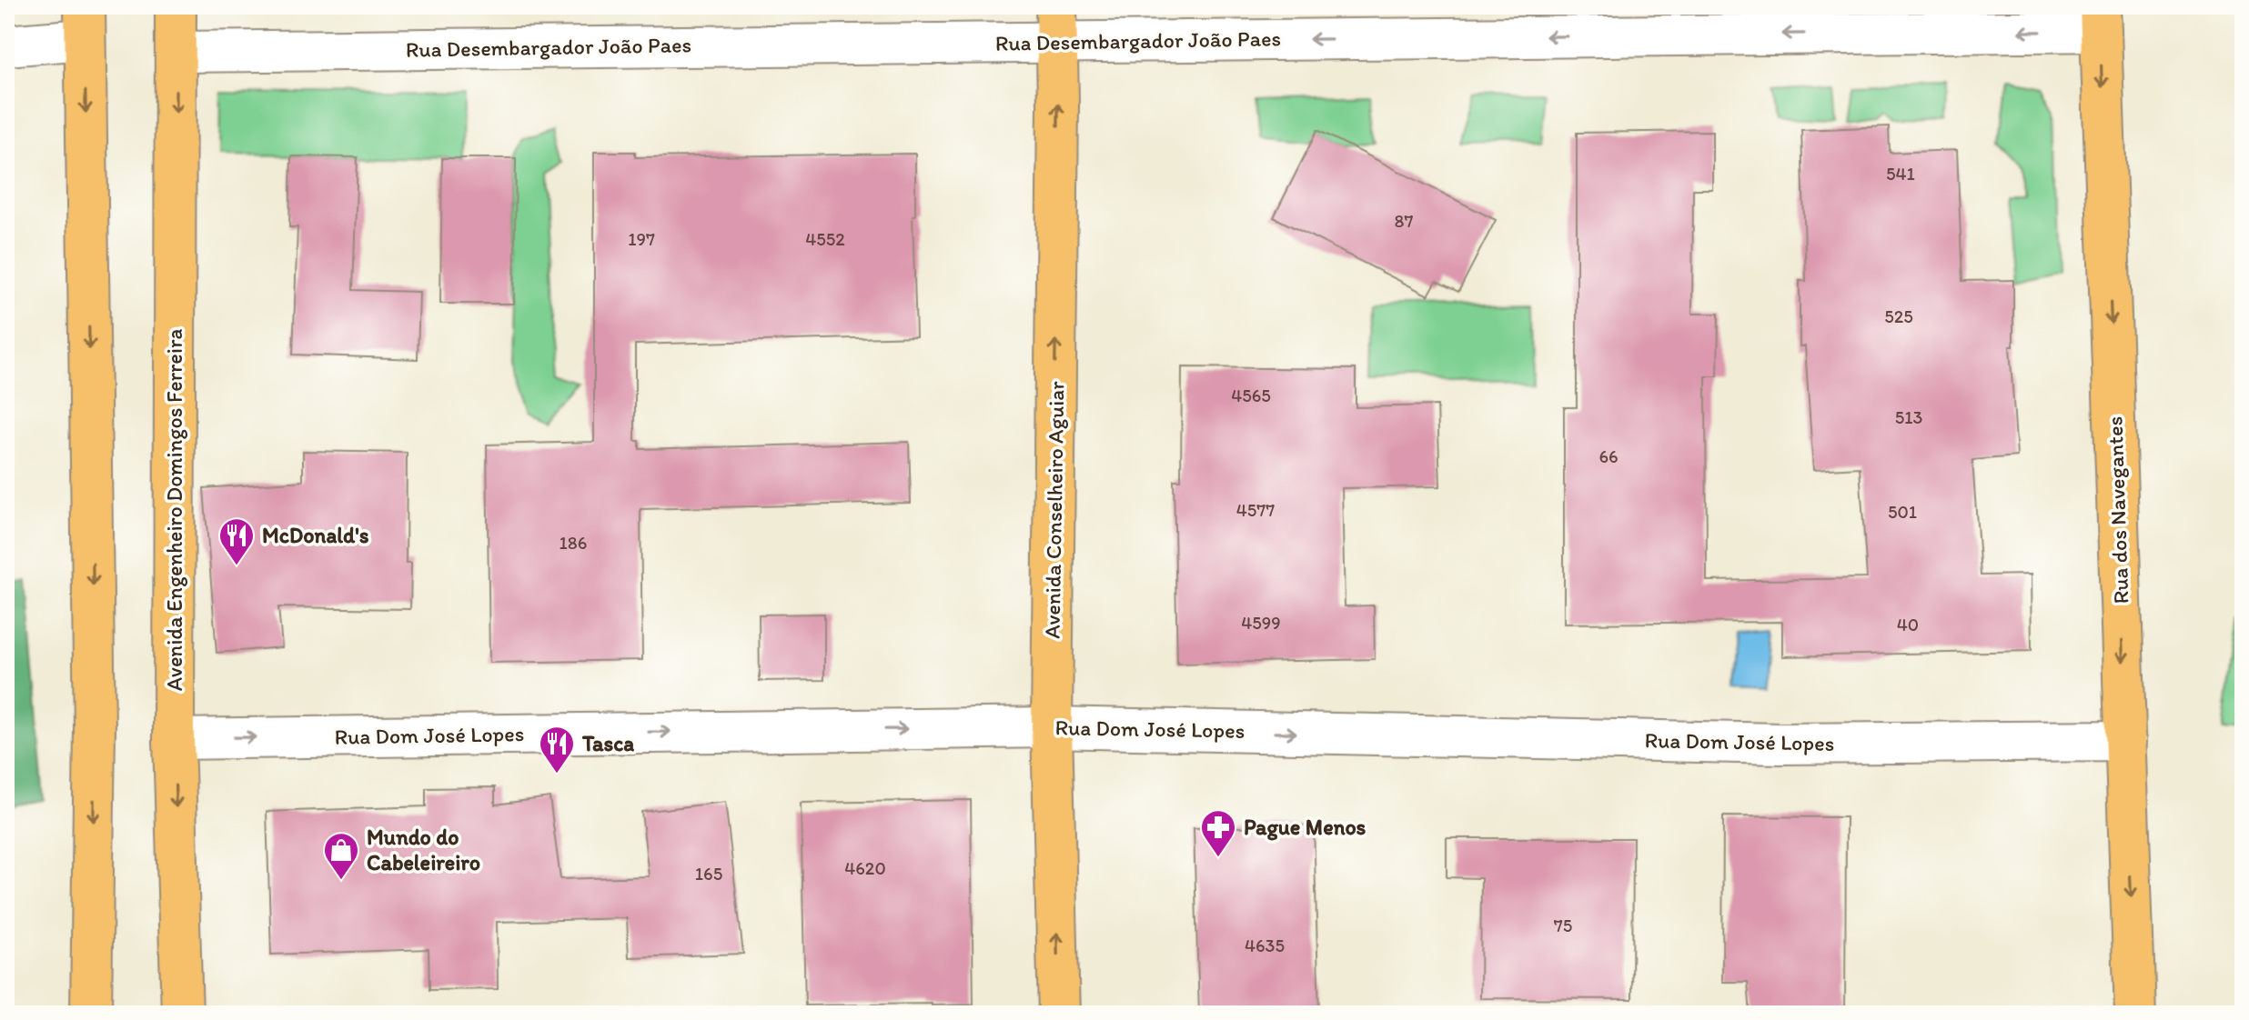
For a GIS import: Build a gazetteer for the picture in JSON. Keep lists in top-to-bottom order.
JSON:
{
  "streets": {
    "main road": ["Avenida Engenheiro Domingos Ferreira", "Avenida Conselheiro Aguiar", "Rua dos Navegantes"],
    "street": ["Rua Desembargador João Paes", "Rua Dom José Lopes"]
  },
  "crossings": [
    ["Rua Desembargador João Paes", "Avenida Engenheiro Domingos Ferreira"],
    ["Rua Desembargador João Paes", "Avenida Conselheiro Aguiar"],
    ["Rua Desembargador João Paes", "Rua dos Navegantes"],
    ["Avenida Engenheiro Domingos Ferreira", "Rua Dom José Lopes"],
    ["Avenida Conselheiro Aguiar", "Rua Dom José Lopes"],
    ["Rua dos Navegantes", "Rua Dom José Lopes"]
  ],
  "one_way": [
    "Rua Desembargador João Paes",
    "Avenida Conselheiro Aguiar",
    "Rua dos Navegantes",
    "Rua Dom José Lopes"
  ],
  "places": {
    "restaurant": ["McDonald's", "Tasca"],
    "pharmacy": ["Pague Menos"],
    "shop": ["Mundo do Cabeleireiro"]
  },
  "house_numbers": [
    "541",
    "87",
    "197",
    "4552",
    "525",
    "4565",
    "513",
    "66",
    "4577",
    "501",
    "186",
    "4599",
    "40",
    "4620",
    "165",
    "75",
    "4635"
  ]
}
